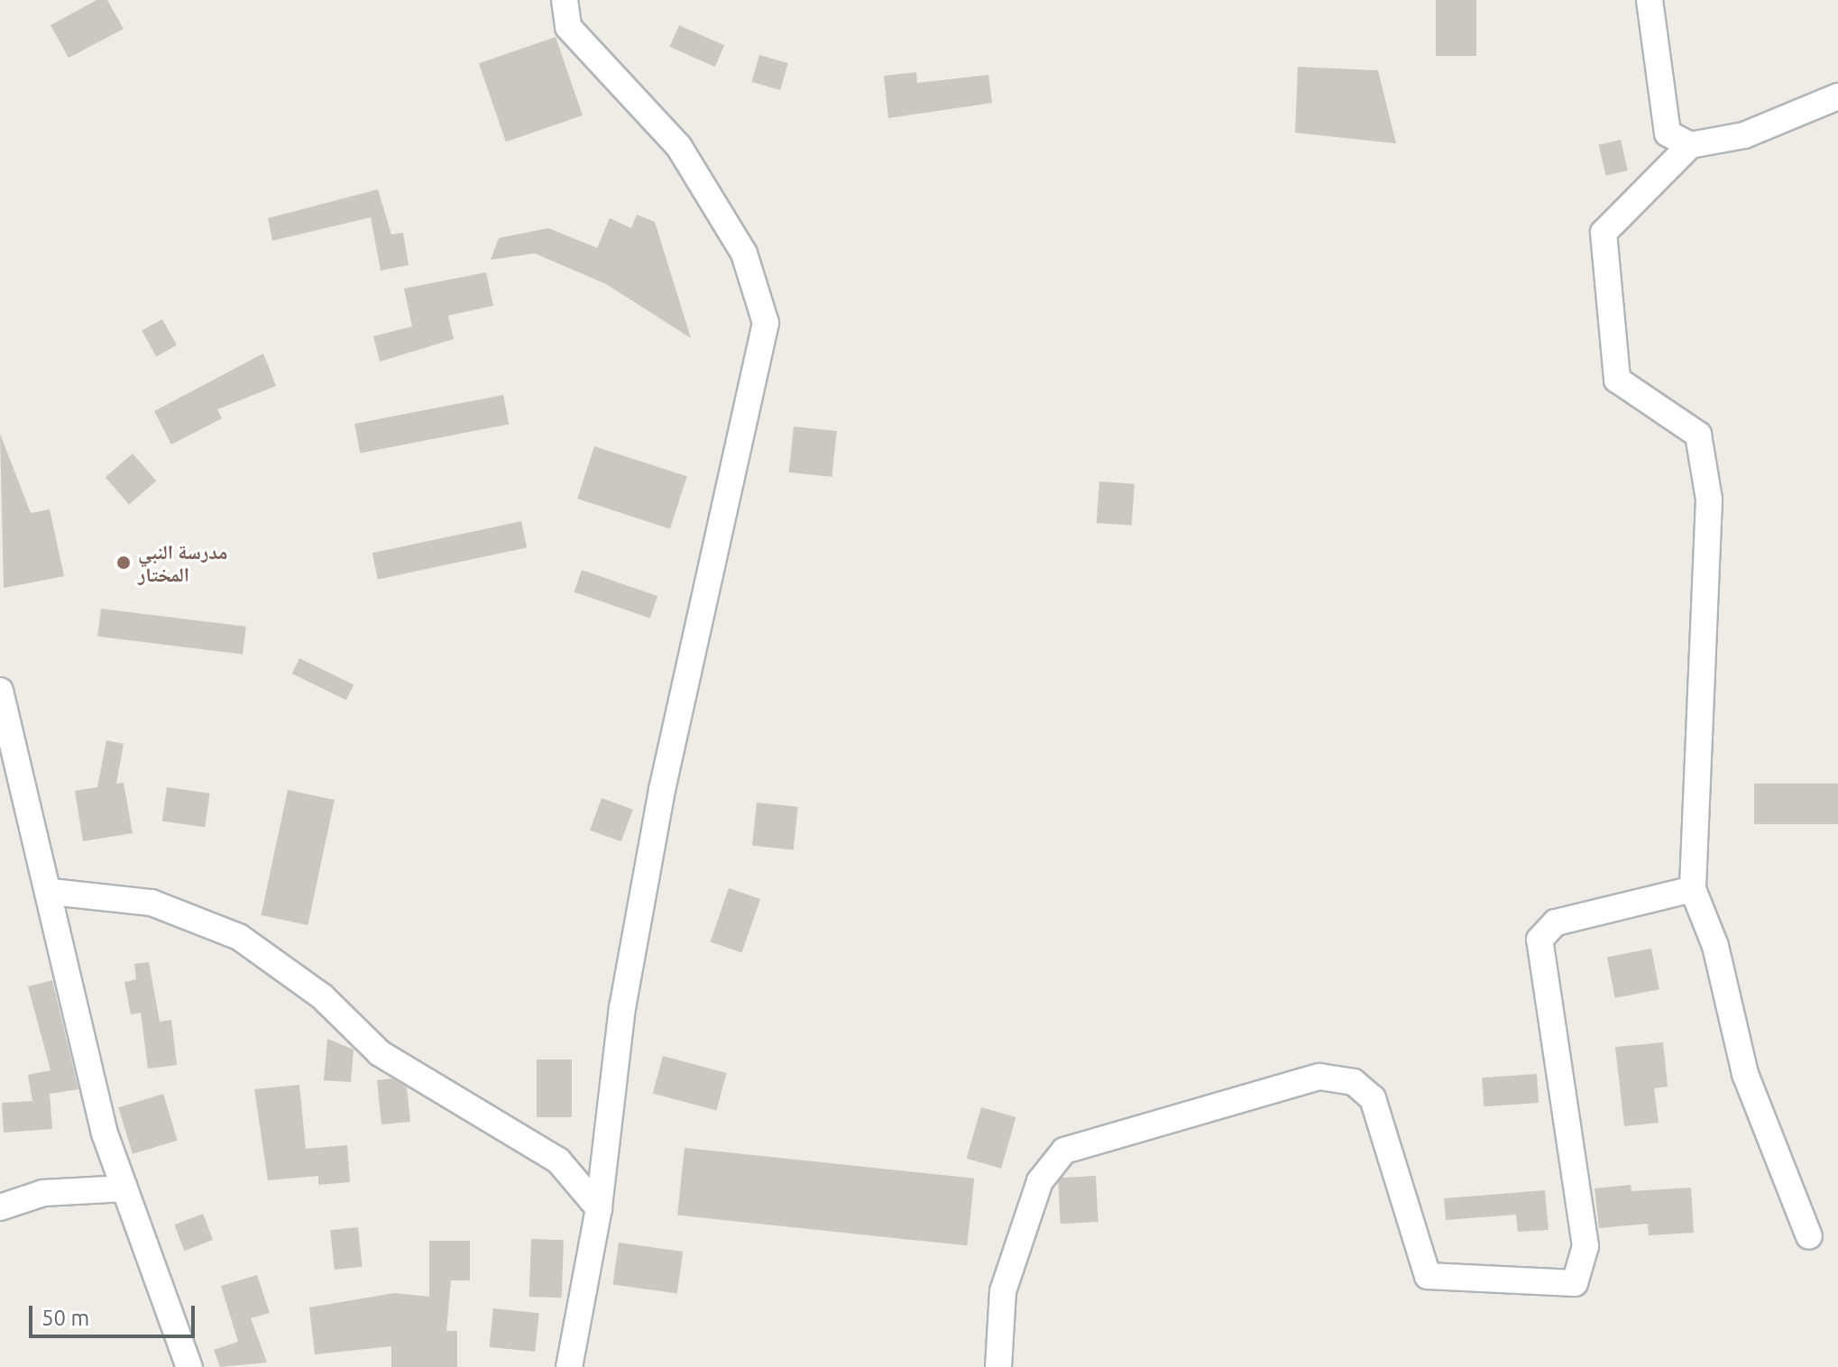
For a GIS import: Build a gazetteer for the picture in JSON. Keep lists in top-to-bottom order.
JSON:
{
  "places": ["مدرسة النبي المختار"],
  "scale_bar": "50 m"
}
